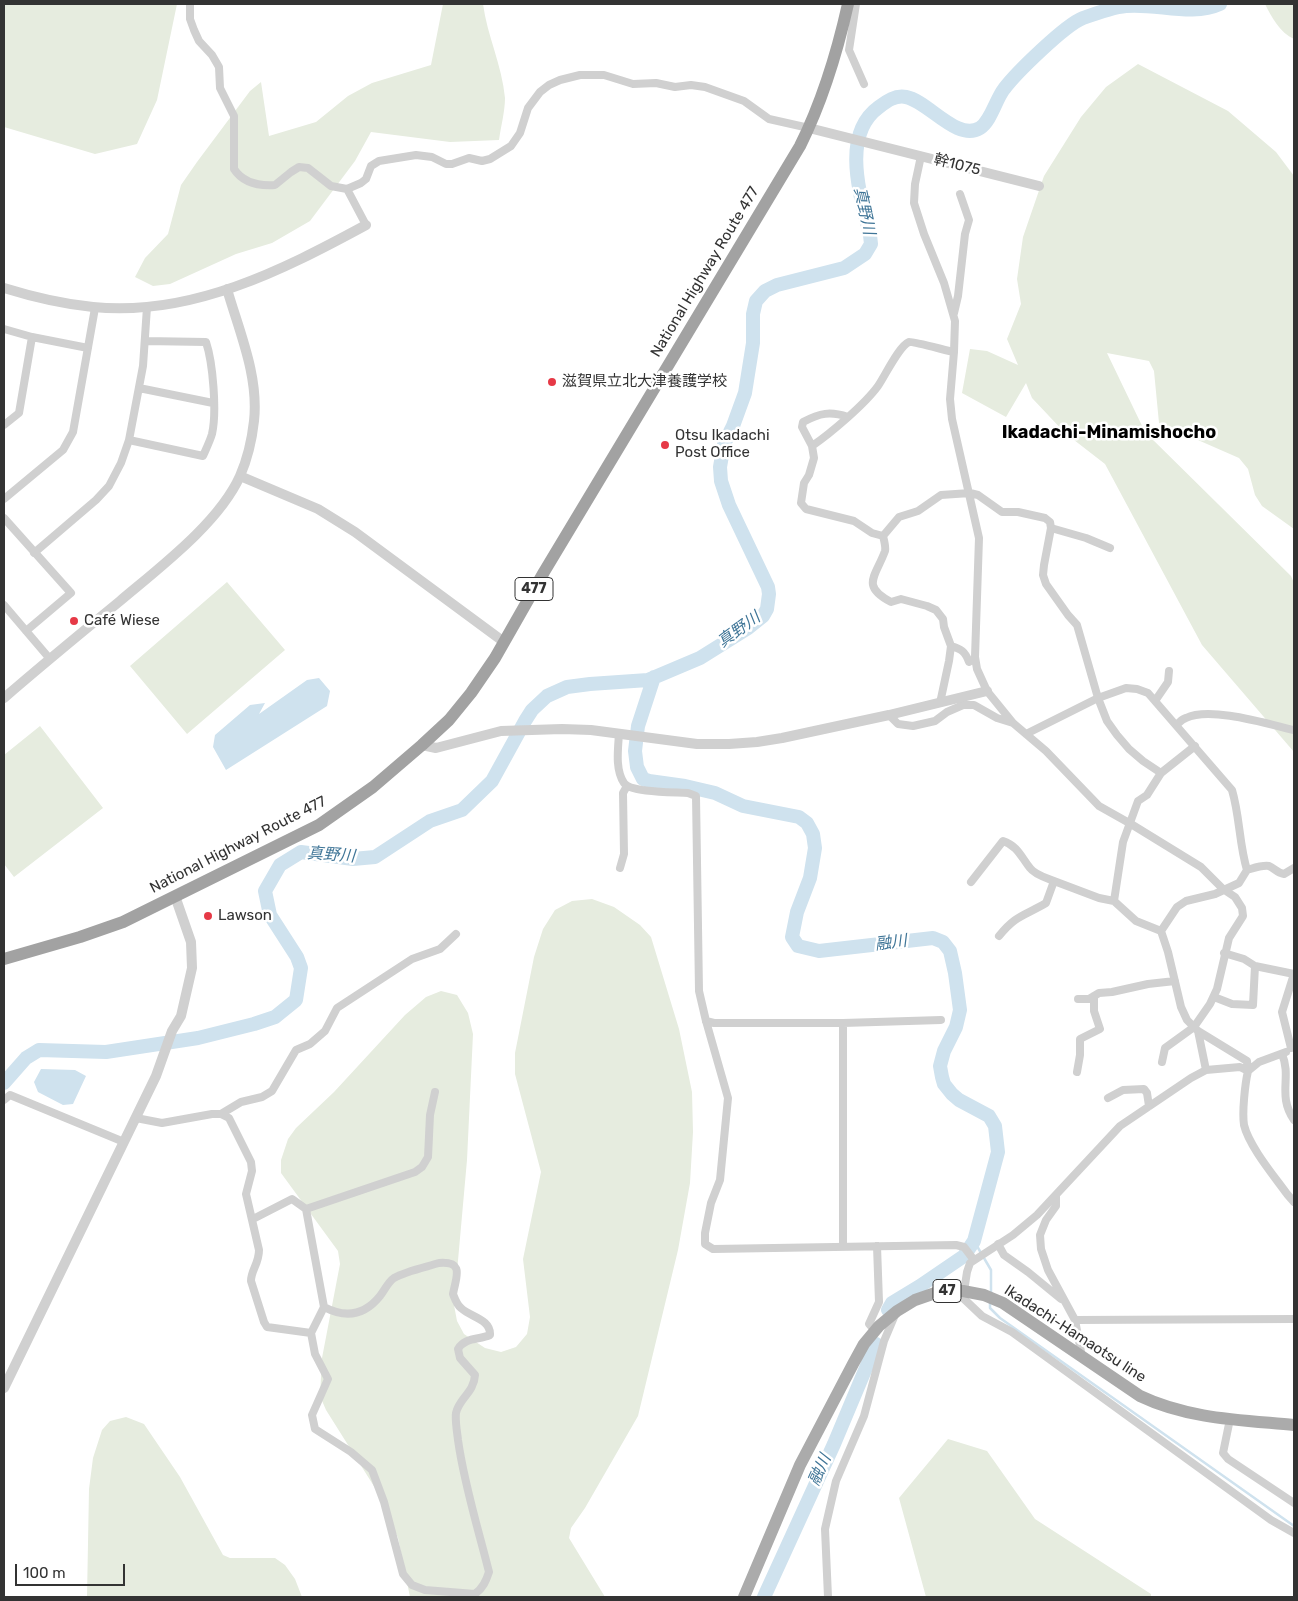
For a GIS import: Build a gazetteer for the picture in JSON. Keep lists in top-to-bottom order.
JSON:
{
  "streets": {
    "highway": ["National Highway Route 477", "477"],
    "main road": ["47", "Ikadachi-Hamaotsu line"],
    "street": ["幹1075"]
  },
  "crossings": [
    ["幹1075", "National Highway Route 477"]
  ],
  "districts": ["Ikadachi-Minamishocho"],
  "water": ["真野川", "融川"],
  "places": [
    "滋賀県立北大津養護学校",
    "Otsu Ikadachi Post Office",
    "Café Wiese",
    "Lawson"
  ],
  "scale_bar": "100 m"
}
